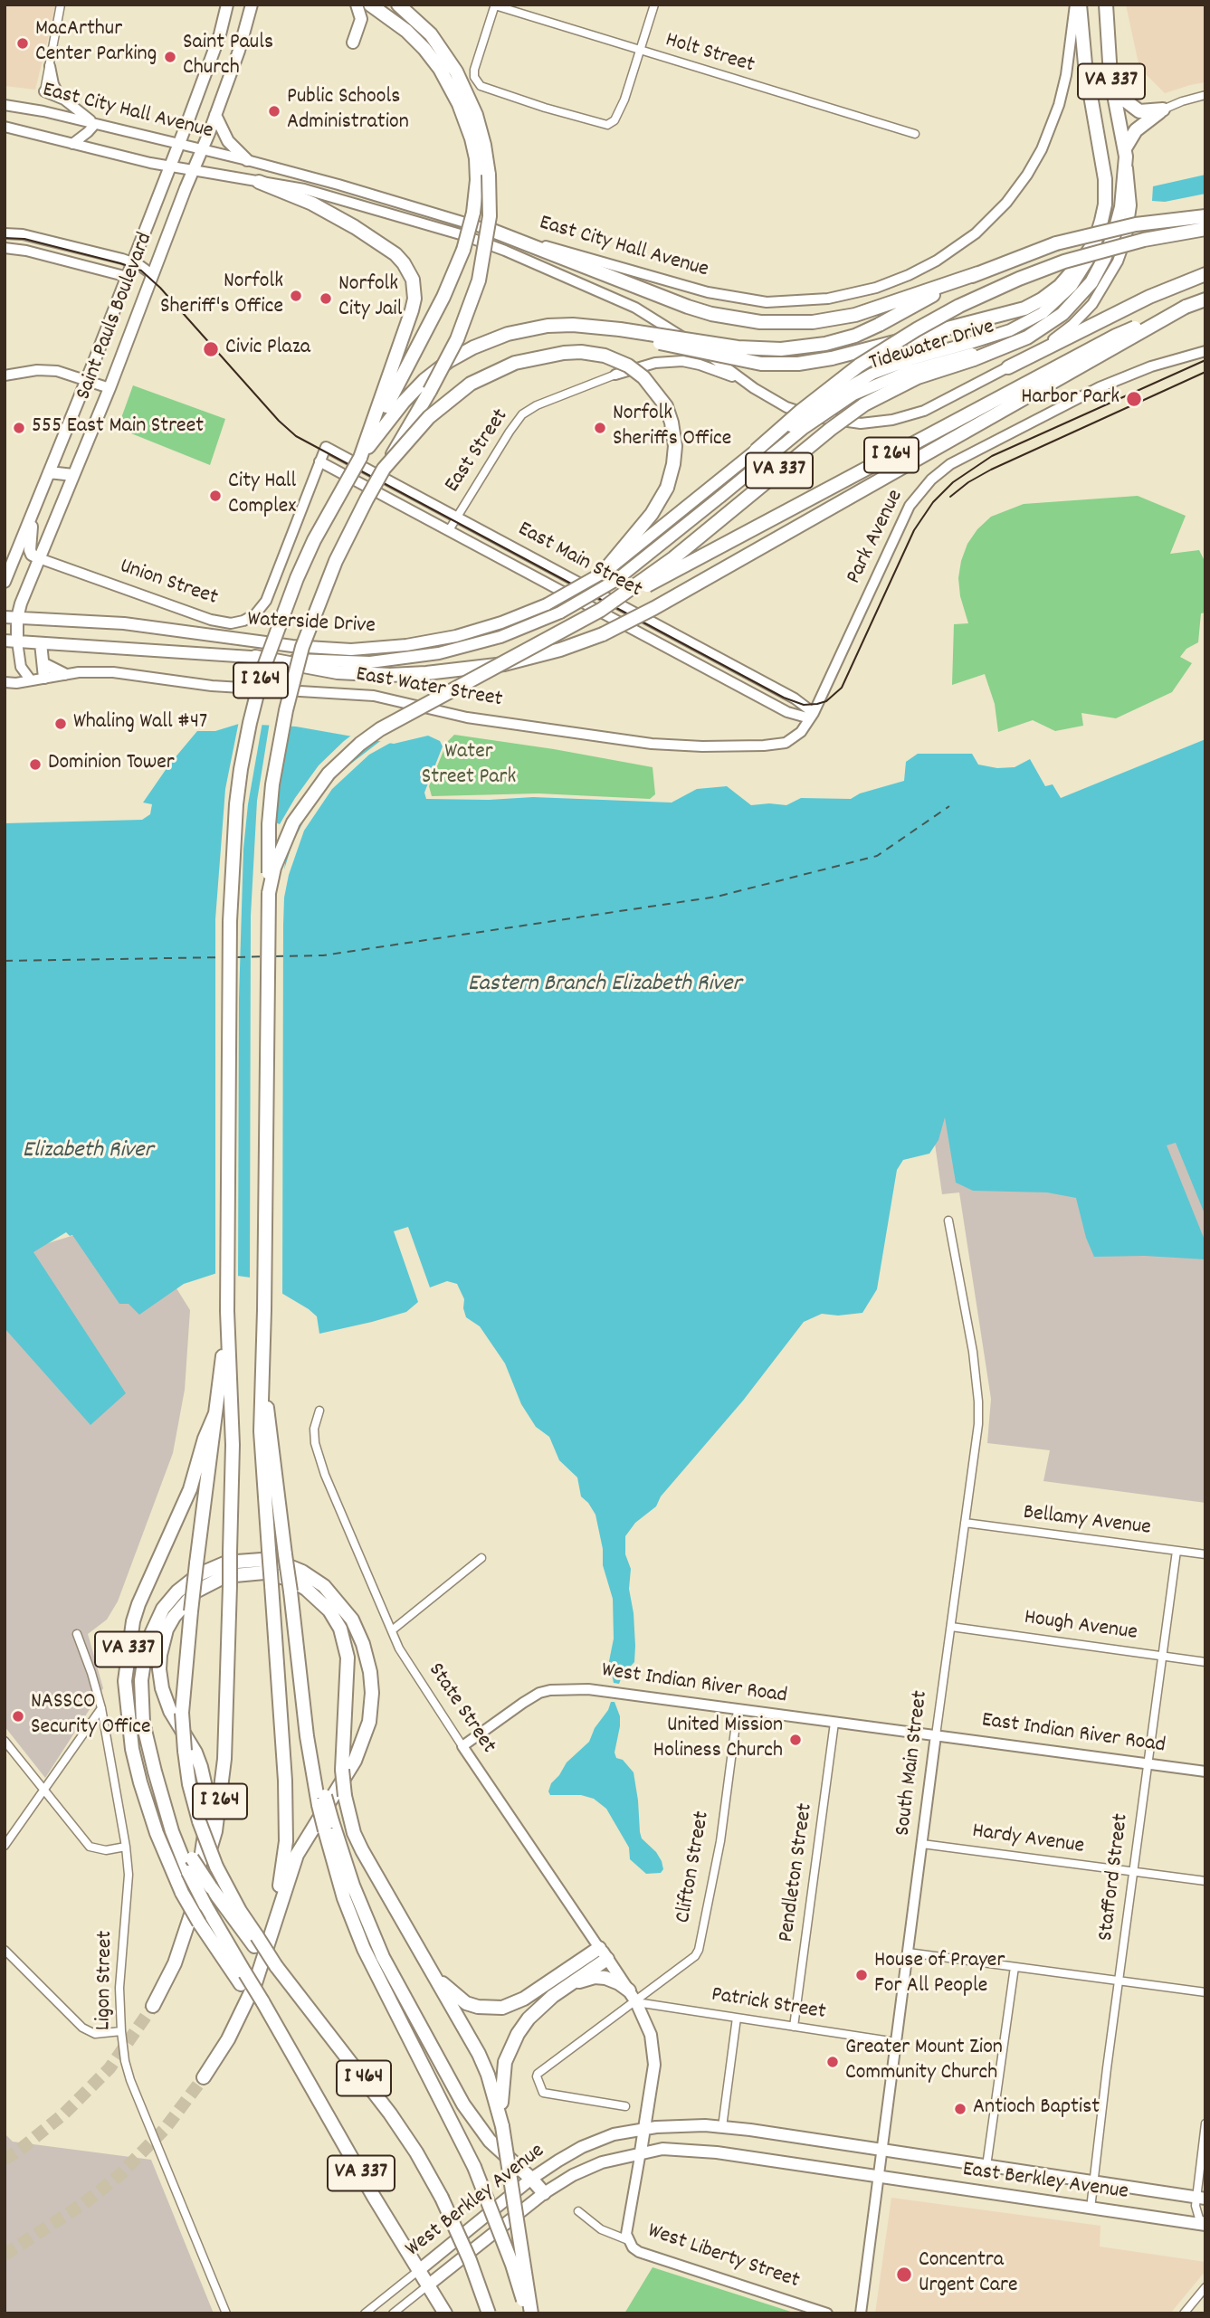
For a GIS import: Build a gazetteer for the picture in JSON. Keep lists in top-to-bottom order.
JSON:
{
  "streets": {
    "highway": [
      "VA 337",
      "Tidewater Drive",
      "I 264",
      "I 464"
    ],
    "main road": [
      "East City Hall Avenue",
      "Saint Pauls Boulevard",
      "Park Avenue",
      "East Main Street",
      "Union Street",
      "Waterside Drive",
      "East Water Street",
      "West Indian River Road",
      "State Street",
      "East Indian River Road",
      "South Main Street",
      "East Berkley Avenue",
      "West Berkley Avenue",
      "West Liberty Street"
    ],
    "street": [
      "Holt Street",
      "East Street",
      "Bellamy Avenue",
      "Hough Avenue",
      "Hardy Avenue",
      "Clifton Street",
      "Pendleton Street",
      "Stafford Street",
      "Ligon Street",
      "Patrick Street"
    ]
  },
  "crossings": [
    ["VA 337", "Tidewater Drive"],
    ["VA 337", "I 264"],
    ["VA 337", "West Berkley Avenue"],
    ["East City Hall Avenue", "Saint Pauls Boulevard"],
    ["East City Hall Avenue", "Tidewater Drive"],
    ["Saint Pauls Boulevard", "Union Street"],
    ["Saint Pauls Boulevard", "Waterside Drive"],
    ["Tidewater Drive", "Waterside Drive"],
    ["East Street", "East Main Street"],
    ["Park Avenue", "East Main Street"],
    ["Park Avenue", "East Water Street"],
    ["East Main Street", "Union Street"],
    ["East Main Street", "East Water Street"],
    ["Bellamy Avenue", "South Main Street"],
    ["Bellamy Avenue", "Stafford Street"],
    ["Hough Avenue", "South Main Street"],
    ["Hough Avenue", "Stafford Street"],
    ["West Indian River Road", "State Street"],
    ["West Indian River Road", "East Indian River Road"],
    ["West Indian River Road", "South Main Street"],
    ["West Indian River Road", "Clifton Street"],
    ["West Indian River Road", "Pendleton Street"],
    ["State Street", "Clifton Street"],
    ["State Street", "Patrick Street"],
    ["East Indian River Road", "South Main Street"],
    ["East Indian River Road", "Stafford Street"],
    ["South Main Street", "Hardy Avenue"],
    ["South Main Street", "Patrick Street"],
    ["South Main Street", "East Berkley Avenue"],
    ["South Main Street", "West Berkley Avenue"],
    ["Hardy Avenue", "Stafford Street"],
    ["Clifton Street", "Patrick Street"],
    ["Pendleton Street", "Patrick Street"],
    ["Stafford Street", "East Berkley Avenue"],
    ["East Berkley Avenue", "West Berkley Avenue"]
  ],
  "water": ["Eastern Branch Elizabeth River", "Elizabeth River"],
  "parks": ["Water Street Park"],
  "places": [
    "MacArthur Center Parking",
    "Saint Pauls Church",
    "Public Schools Administration",
    "Norfolk Sheriff's Office",
    "Norfolk City Jail",
    "Civic Plaza",
    "Harbor Park",
    "555 East Main Street",
    "Norfolk Sheriffs Office",
    "City Hall Complex",
    "Whaling Wall #47",
    "Dominion Tower",
    "NASSCO Security Office",
    "United Mission Holiness Church",
    "House of Prayer For All People",
    "Greater Mount Zion Community Church",
    "Antioch Baptist",
    "Concentra Urgent Care"
  ]
}
